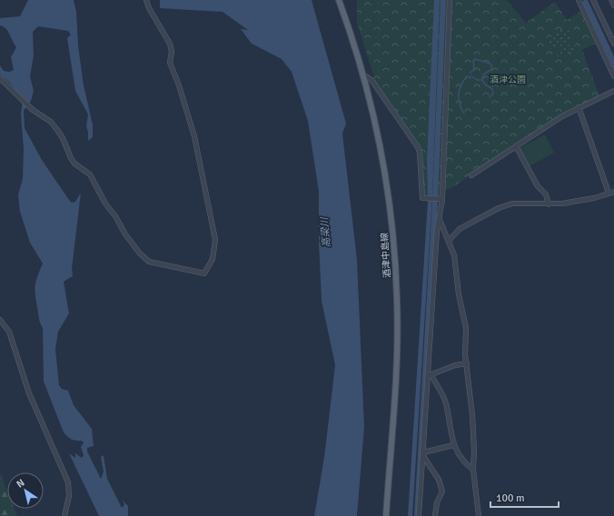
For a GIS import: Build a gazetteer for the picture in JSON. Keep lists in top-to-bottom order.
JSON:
{
  "streets": {
    "main road": ["酒津中島線"]
  },
  "water": ["高梁川"],
  "parks": ["酒津公園"],
  "scale_bar": "100 m",
  "north": "top left"
}
